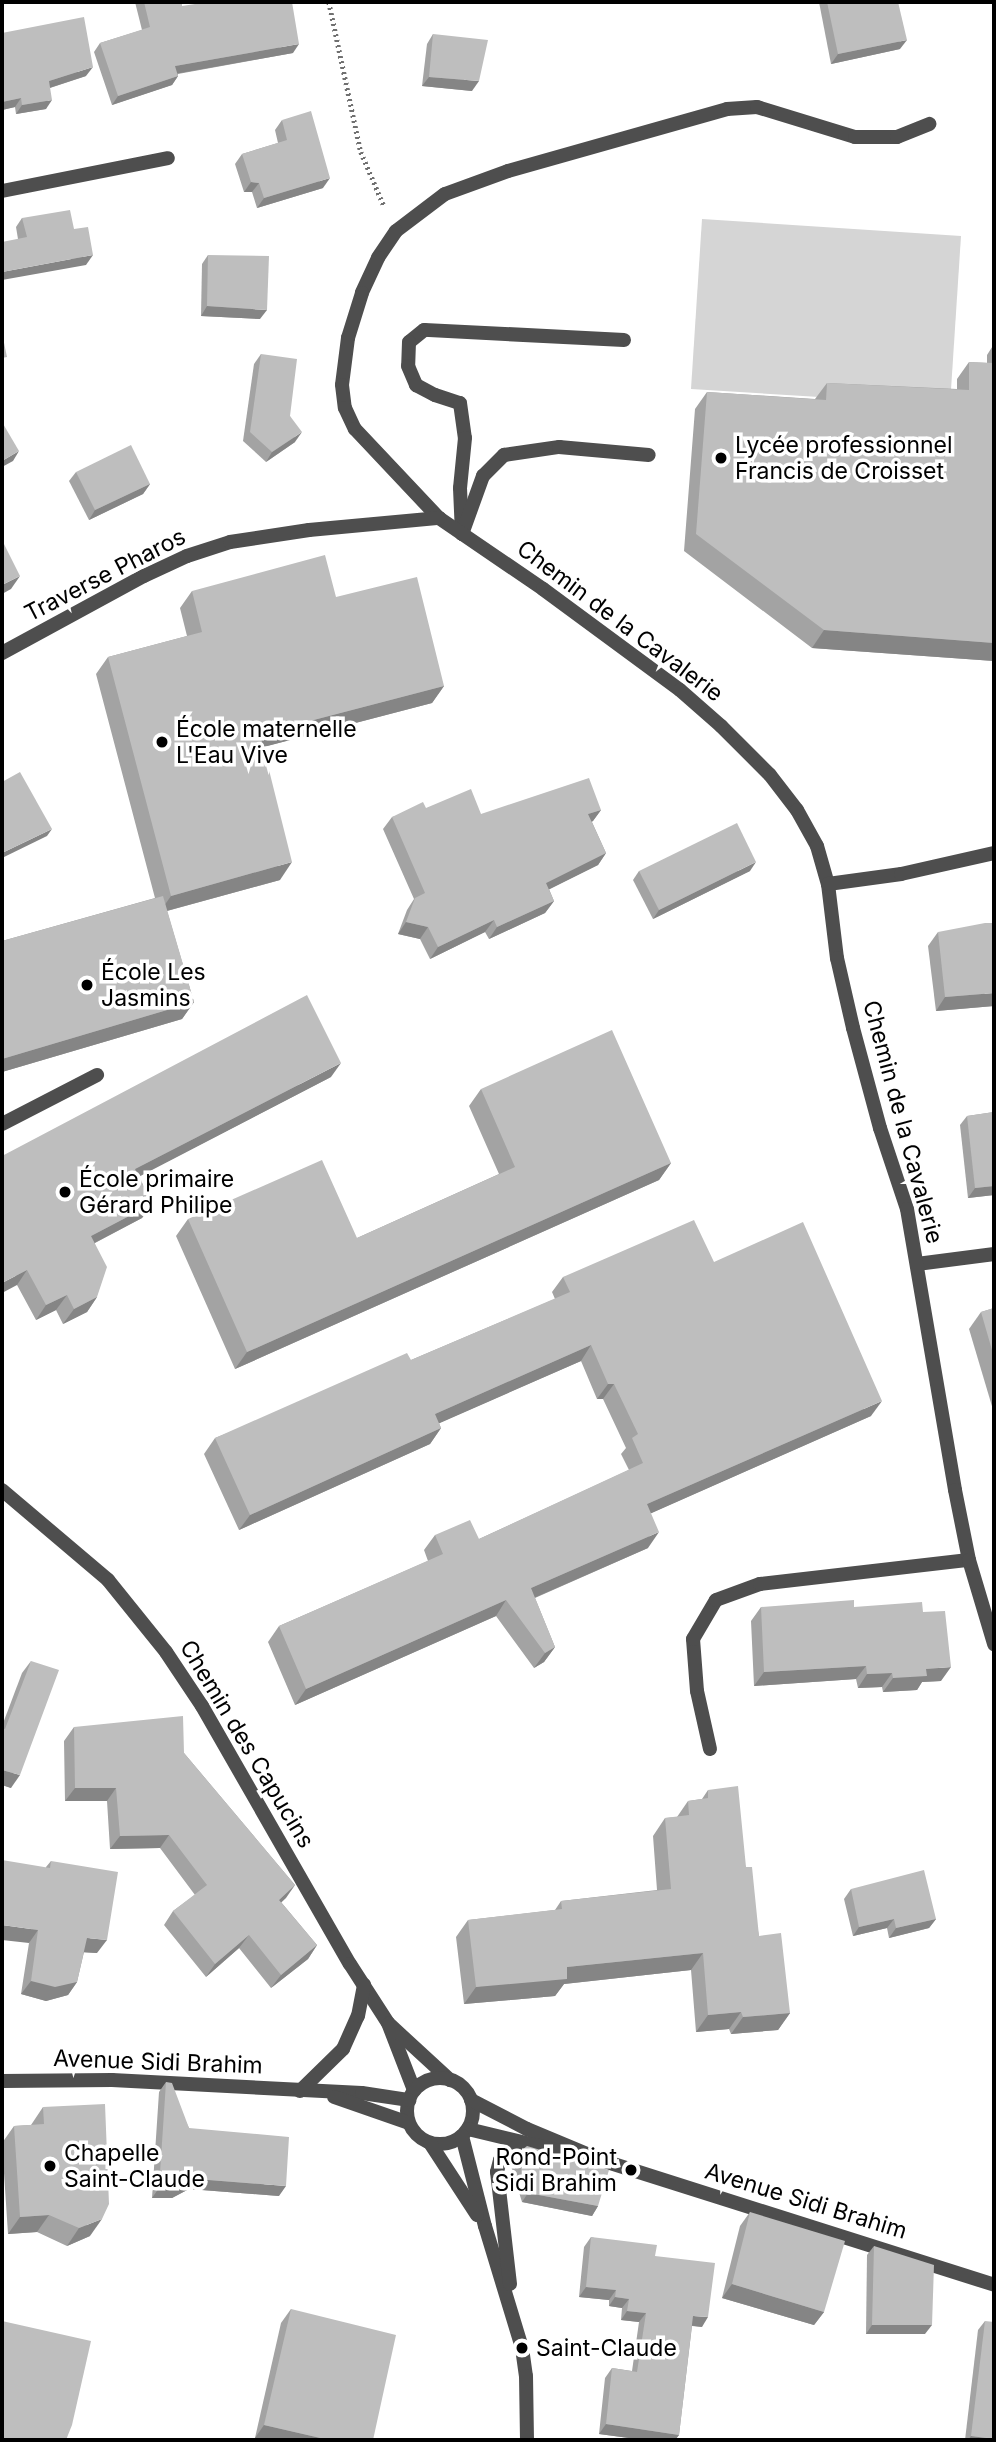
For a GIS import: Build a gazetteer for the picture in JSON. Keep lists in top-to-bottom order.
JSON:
{
  "streets": {
    "street": [
      "Traverse Pharos",
      "Chemin de la Cavalerie",
      "Chemin des Capucins",
      "Avenue Sidi Brahim"
    ]
  },
  "crossings": [
    ["Traverse Pharos", "Chemin de la Cavalerie"],
    ["Chemin des Capucins", "Avenue Sidi Brahim"]
  ],
  "places": [
    "Lycée professionnel Francis de Croisset",
    "École maternelle L'Eau Vive",
    "École Les Jasmins",
    "École primaire Gérard Philipe",
    "Chapelle Saint-Claude",
    "Rond-Point Sidi Brahim",
    "Saint-Claude"
  ]
}
